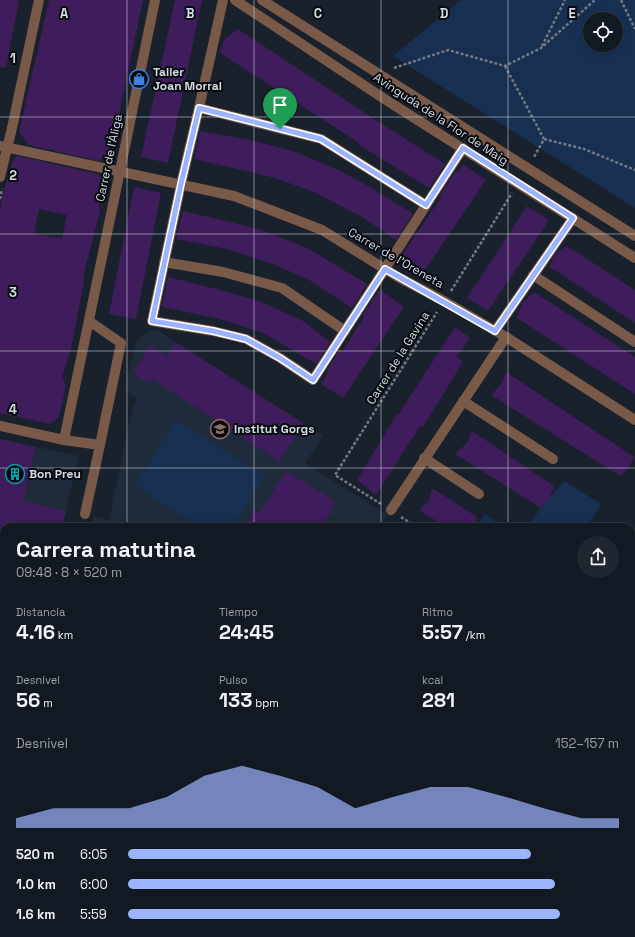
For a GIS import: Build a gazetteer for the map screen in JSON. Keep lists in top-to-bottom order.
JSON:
{
  "streets": {
    "street": ["Avinguda de la Flor de Maig", "Carrer de l'Àliga", "Carrer de l'Oreneta"],
    "path": ["Carrer de la Gavina"]
  },
  "crossings": [
    ["Avinguda de la Flor de Maig", "Carrer de la Gavina"],
    ["Carrer de l'Àliga", "Carrer de l'Oreneta"],
    ["Carrer de l'Oreneta", "Carrer de la Gavina"]
  ],
  "places": {
    "shop": ["Taller Joan Morral"],
    "school or university": ["Institut Gorgs"],
    "building": ["Bon Preu"]
  },
  "page": {
    "heading": ["Carrera matutina", "09:48 · 8 × 520 m"],
    "stats": [
      ["Distancia", "4.16 km"],
      ["Tiempo", "24:45"],
      ["Ritmo", "5:57 /km"],
      ["Desnivel", "56 m"],
      ["Pulso", "133 bpm"],
      ["kcal", "281"]
    ],
    "chart": ["Desnivel", "152–157 m"],
    "list": [
      {
        "name": "520 m",
        "note": "6:05"
      },
      {
        "name": "1.0 km",
        "note": "6:00"
      },
      {
        "name": "1.6 km",
        "note": "5:59"
      }
    ]
  },
  "grid": {
    "columns": [
      "A",
      "B",
      "C",
      "D",
      "E"
    ],
    "rows": [
      "1",
      "2",
      "3",
      "4"
    ]
  }
}
